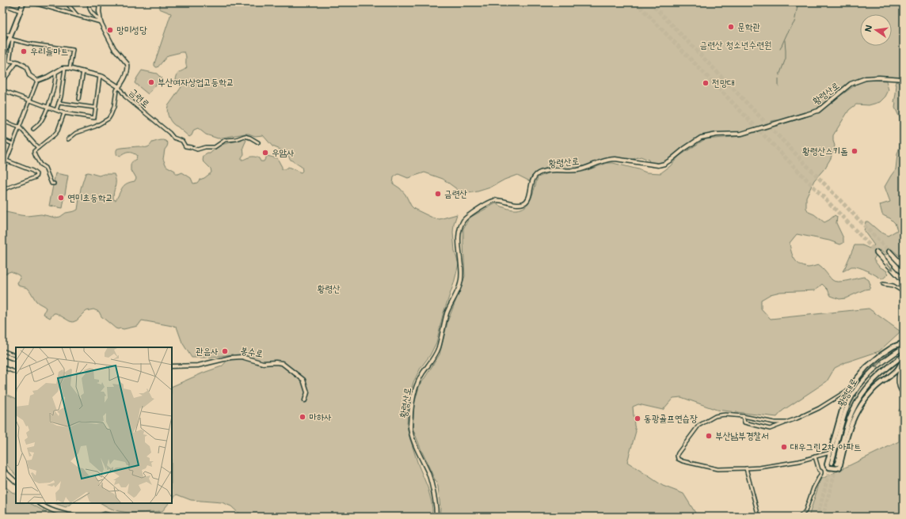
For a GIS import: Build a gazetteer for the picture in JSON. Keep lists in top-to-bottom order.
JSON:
{
  "streets": {
    "main road": ["황령대로"],
    "street": ["황령산로", "금련로", "봉수로"]
  },
  "parks": ["금련산 청소년수련원", "황령산"],
  "places": [
    "문학관",
    "망미성당",
    "우리들마트",
    "부산여자상업고등학교",
    "전망대",
    "황령산스키돔",
    "우암사",
    "금련산",
    "연미초등학교",
    "관음사",
    "마하사",
    "동광골프연습장",
    "부산남부경찰서",
    "대우그린2차 아파트"
  ],
  "north": "left"
}
